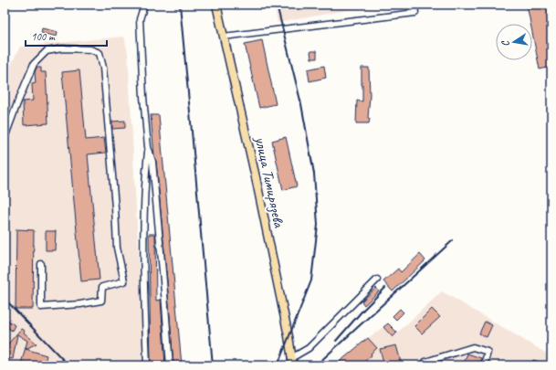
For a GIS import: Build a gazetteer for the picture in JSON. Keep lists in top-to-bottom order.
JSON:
{
  "streets": {
    "main road": ["улица Тимирязева"]
  },
  "scale_bar": "100 m",
  "north": "left"
}
